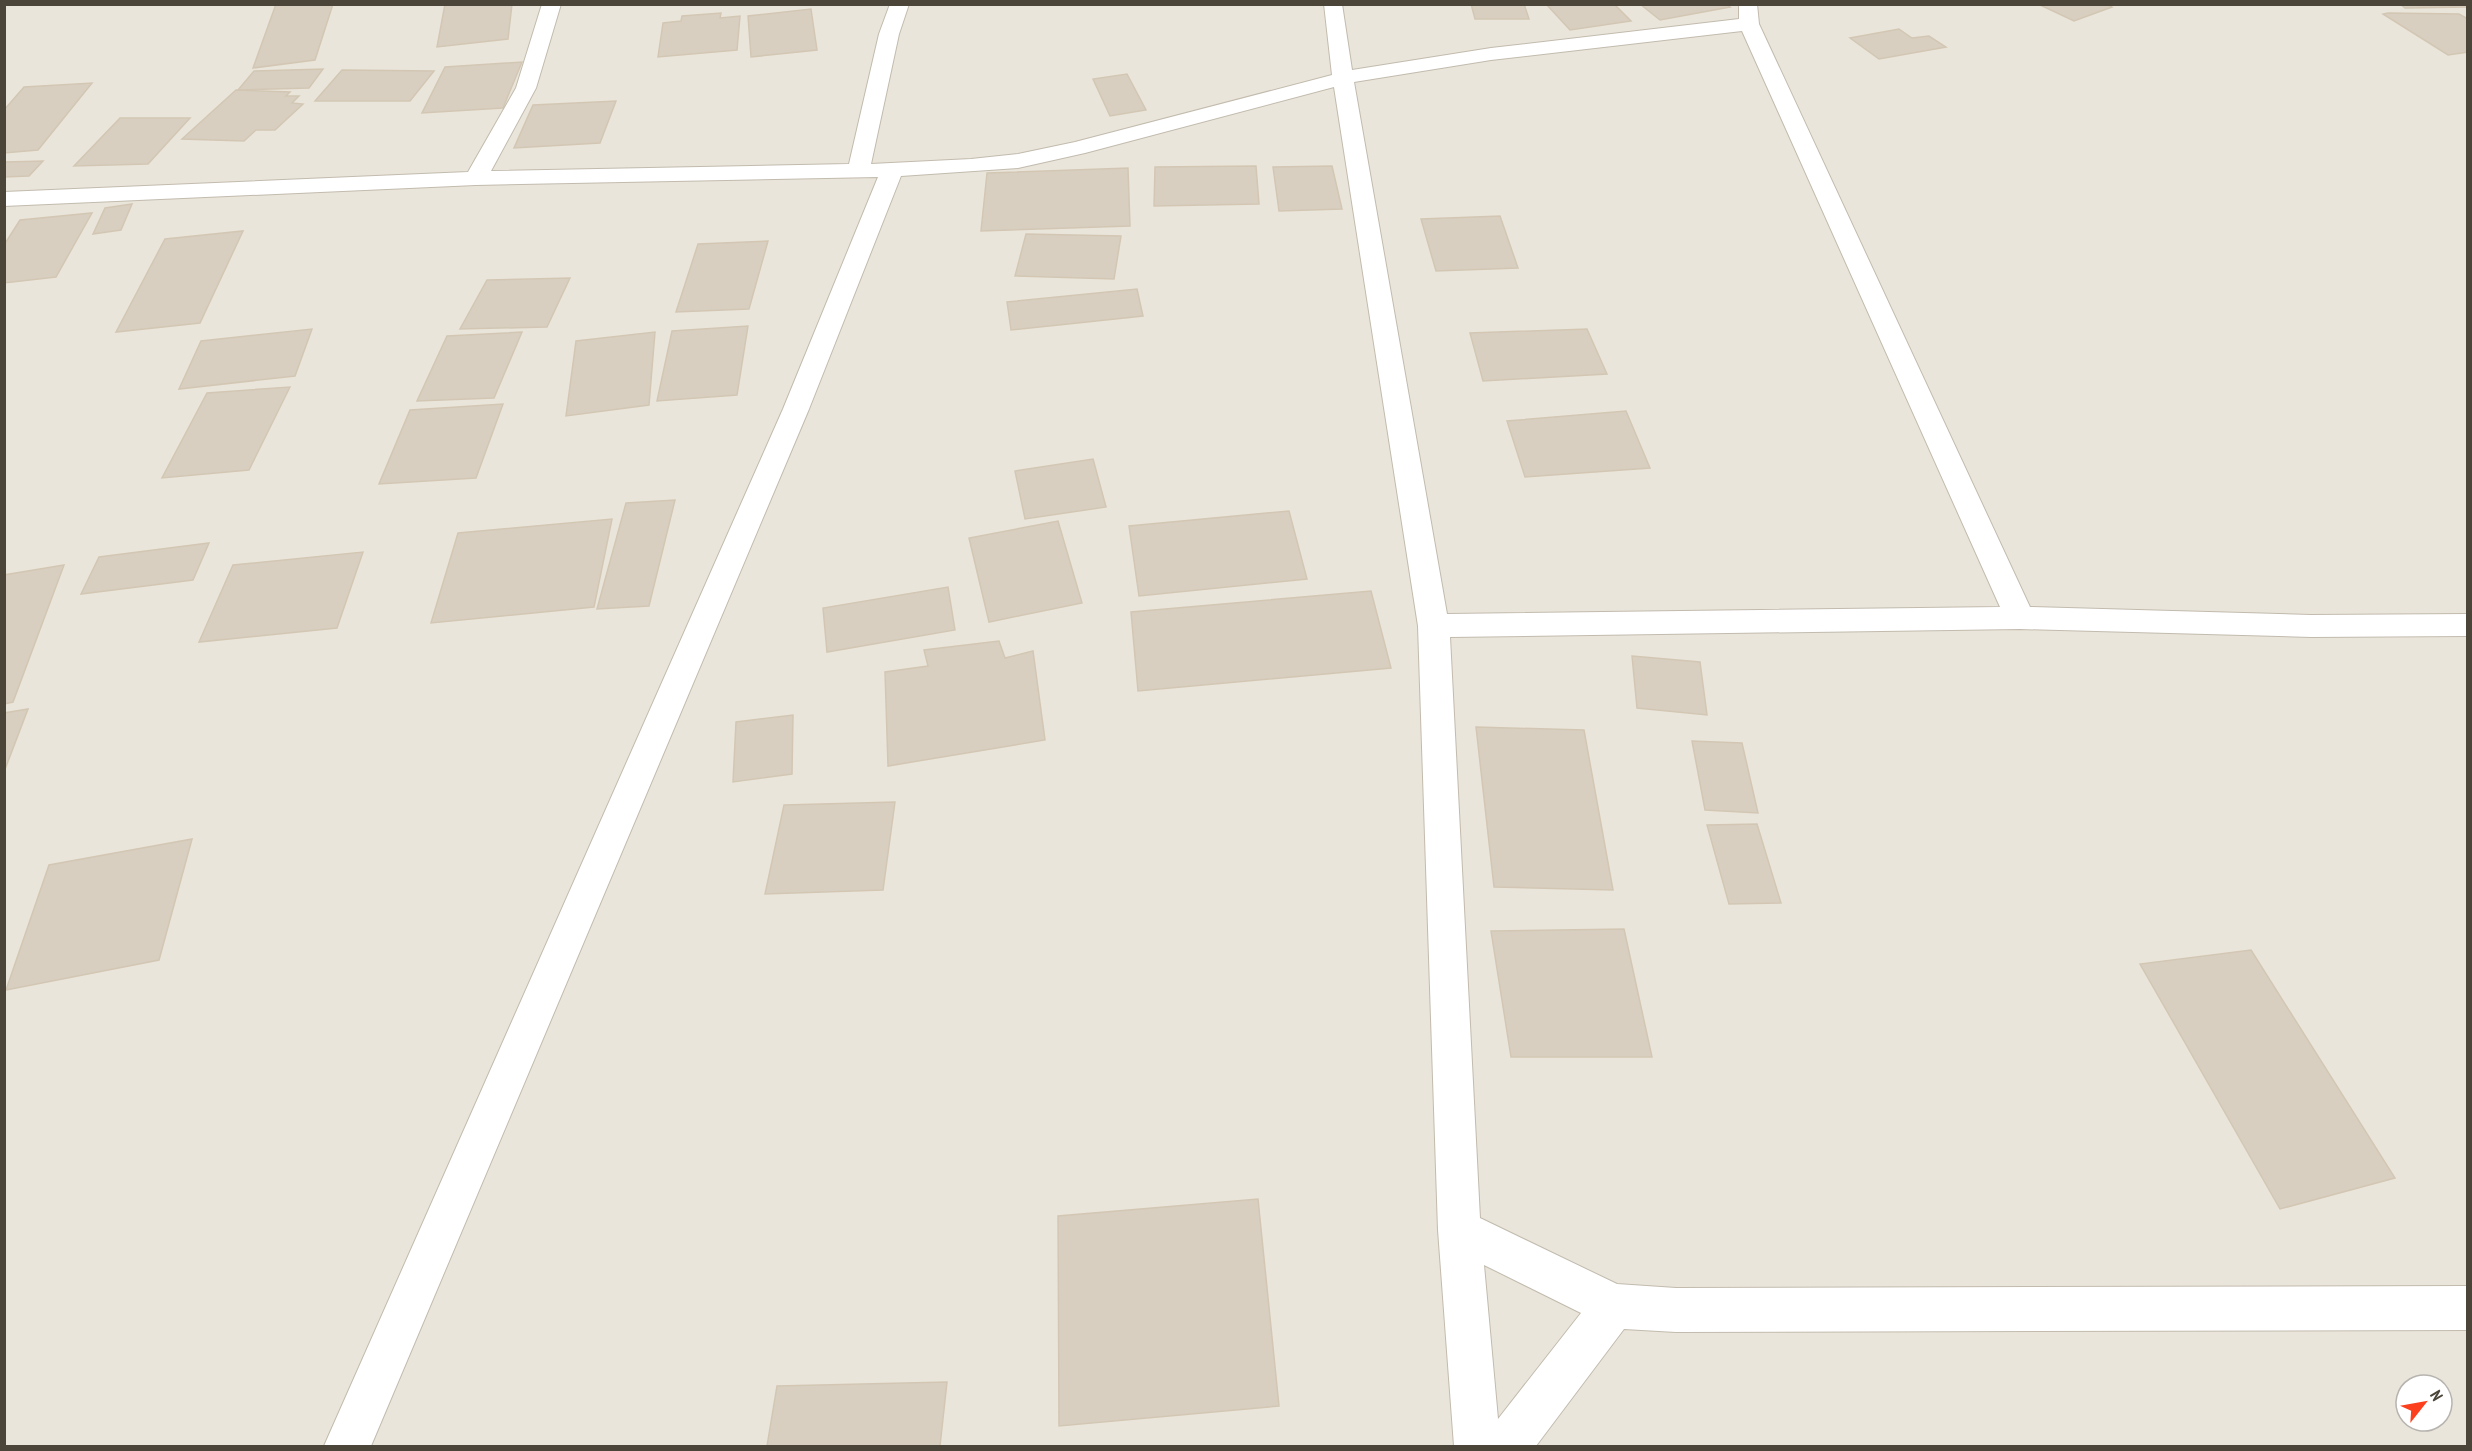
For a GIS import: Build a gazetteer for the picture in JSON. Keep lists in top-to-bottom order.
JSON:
{
  "north": "top right"
}
